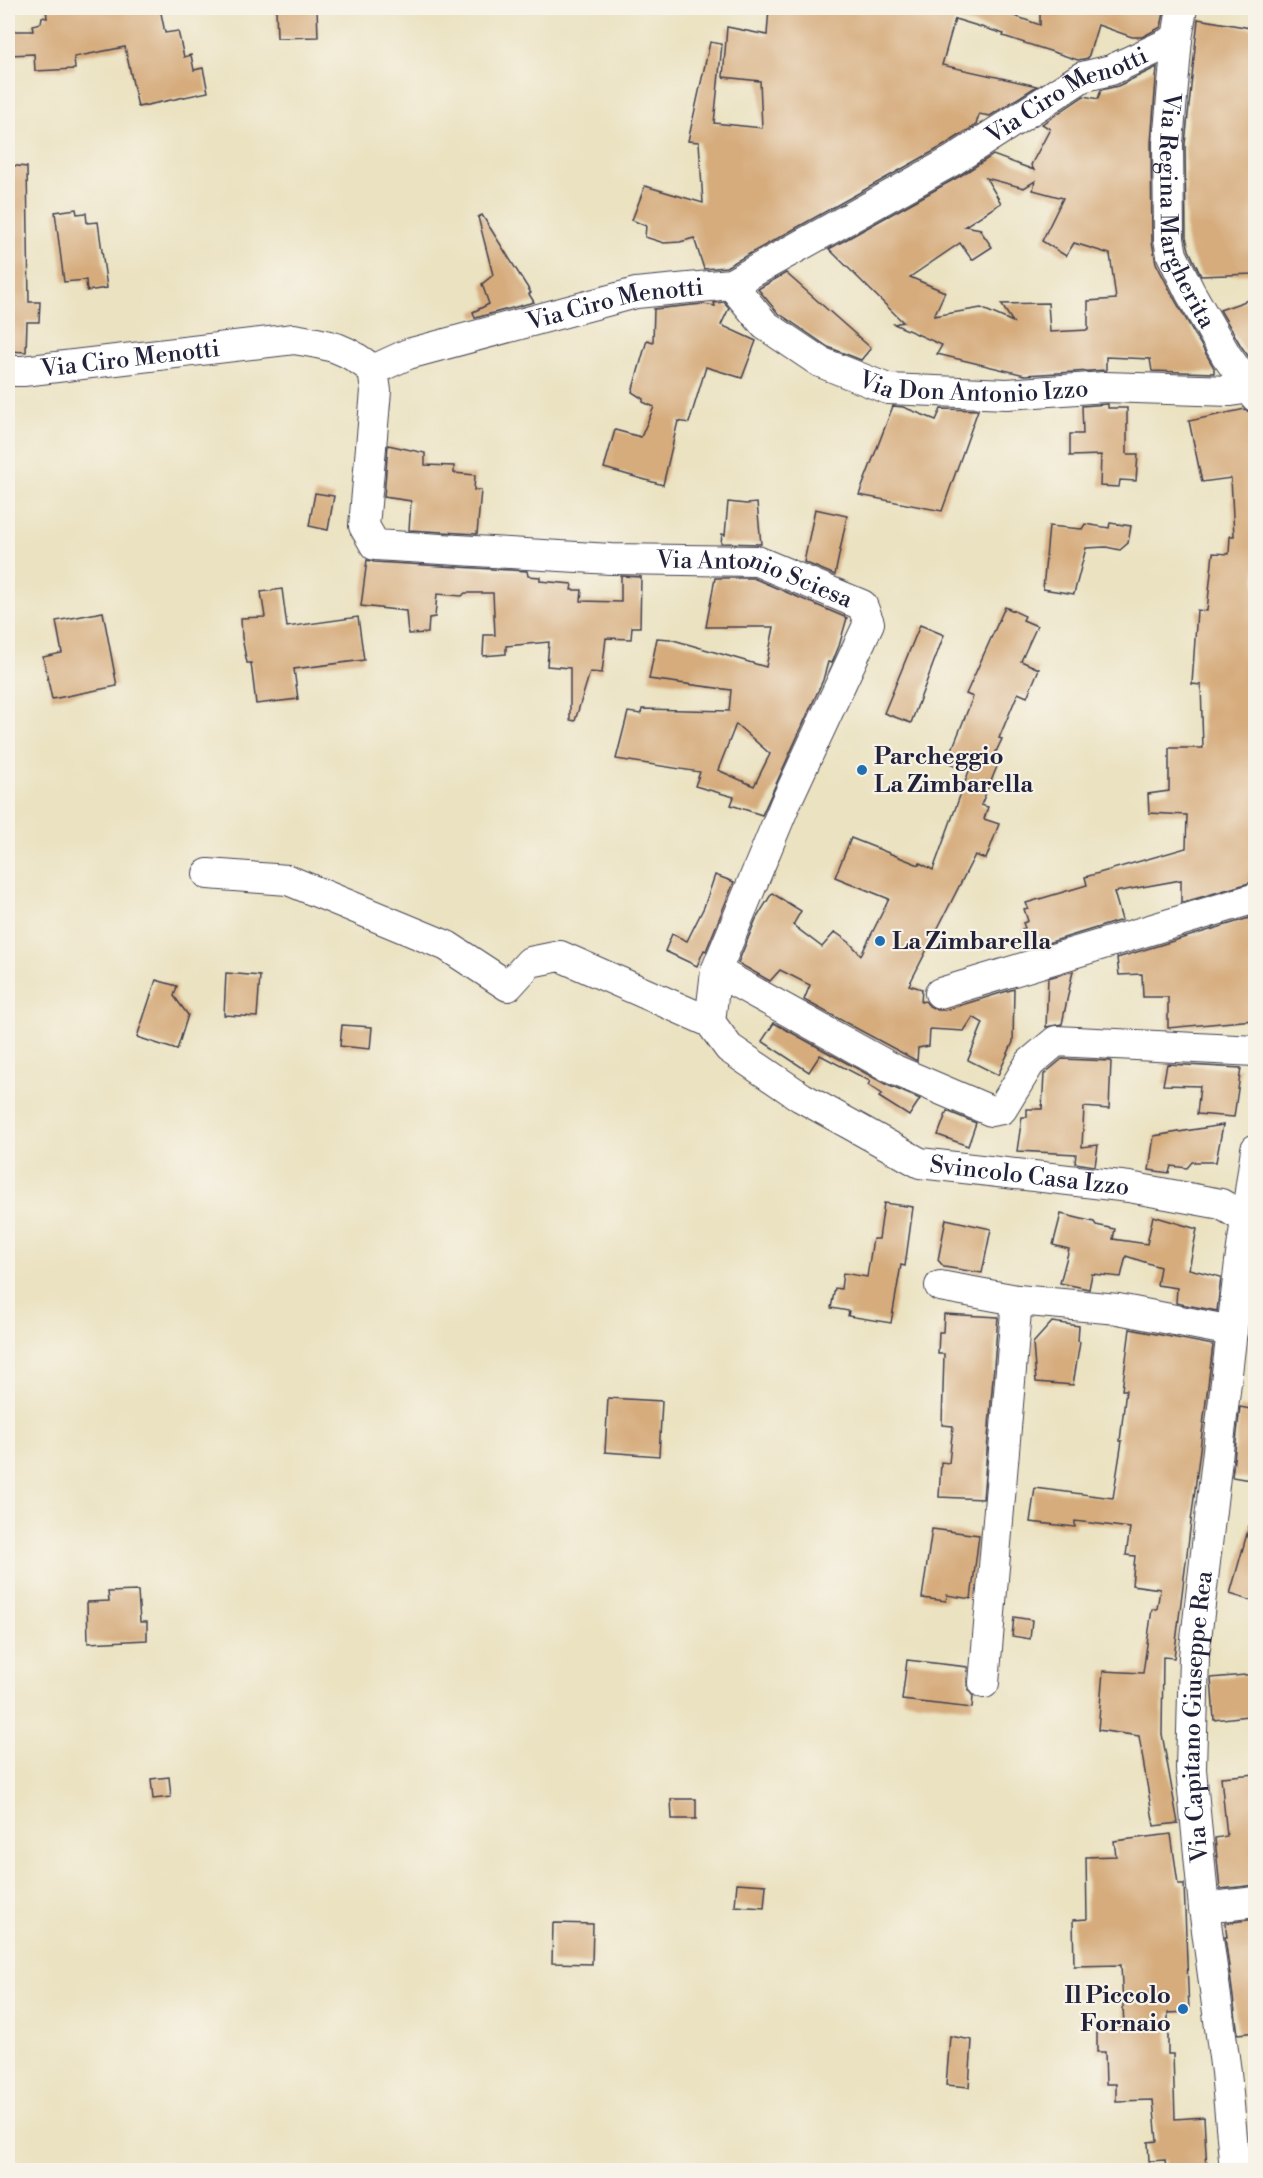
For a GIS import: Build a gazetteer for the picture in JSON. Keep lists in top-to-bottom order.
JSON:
{
  "streets": {
    "street": [
      "Via Ciro Menotti",
      "Via Regina Margherita",
      "Via Don Antonio Izzo",
      "Via Antonio Sciesa",
      "Svincolo Casa Izzo",
      "Via Capitano Giuseppe Rea"
    ]
  },
  "crossings": [
    ["Via Ciro Menotti", "Via Regina Margherita"],
    ["Via Ciro Menotti", "Via Don Antonio Izzo"],
    ["Via Ciro Menotti", "Via Antonio Sciesa"],
    ["Via Regina Margherita", "Via Don Antonio Izzo"],
    ["Via Antonio Sciesa", "Svincolo Casa Izzo"]
  ],
  "places": ["Parcheggio La Zimbarella", "La Zimbarella", "Il Piccolo Fornaio"]
}
